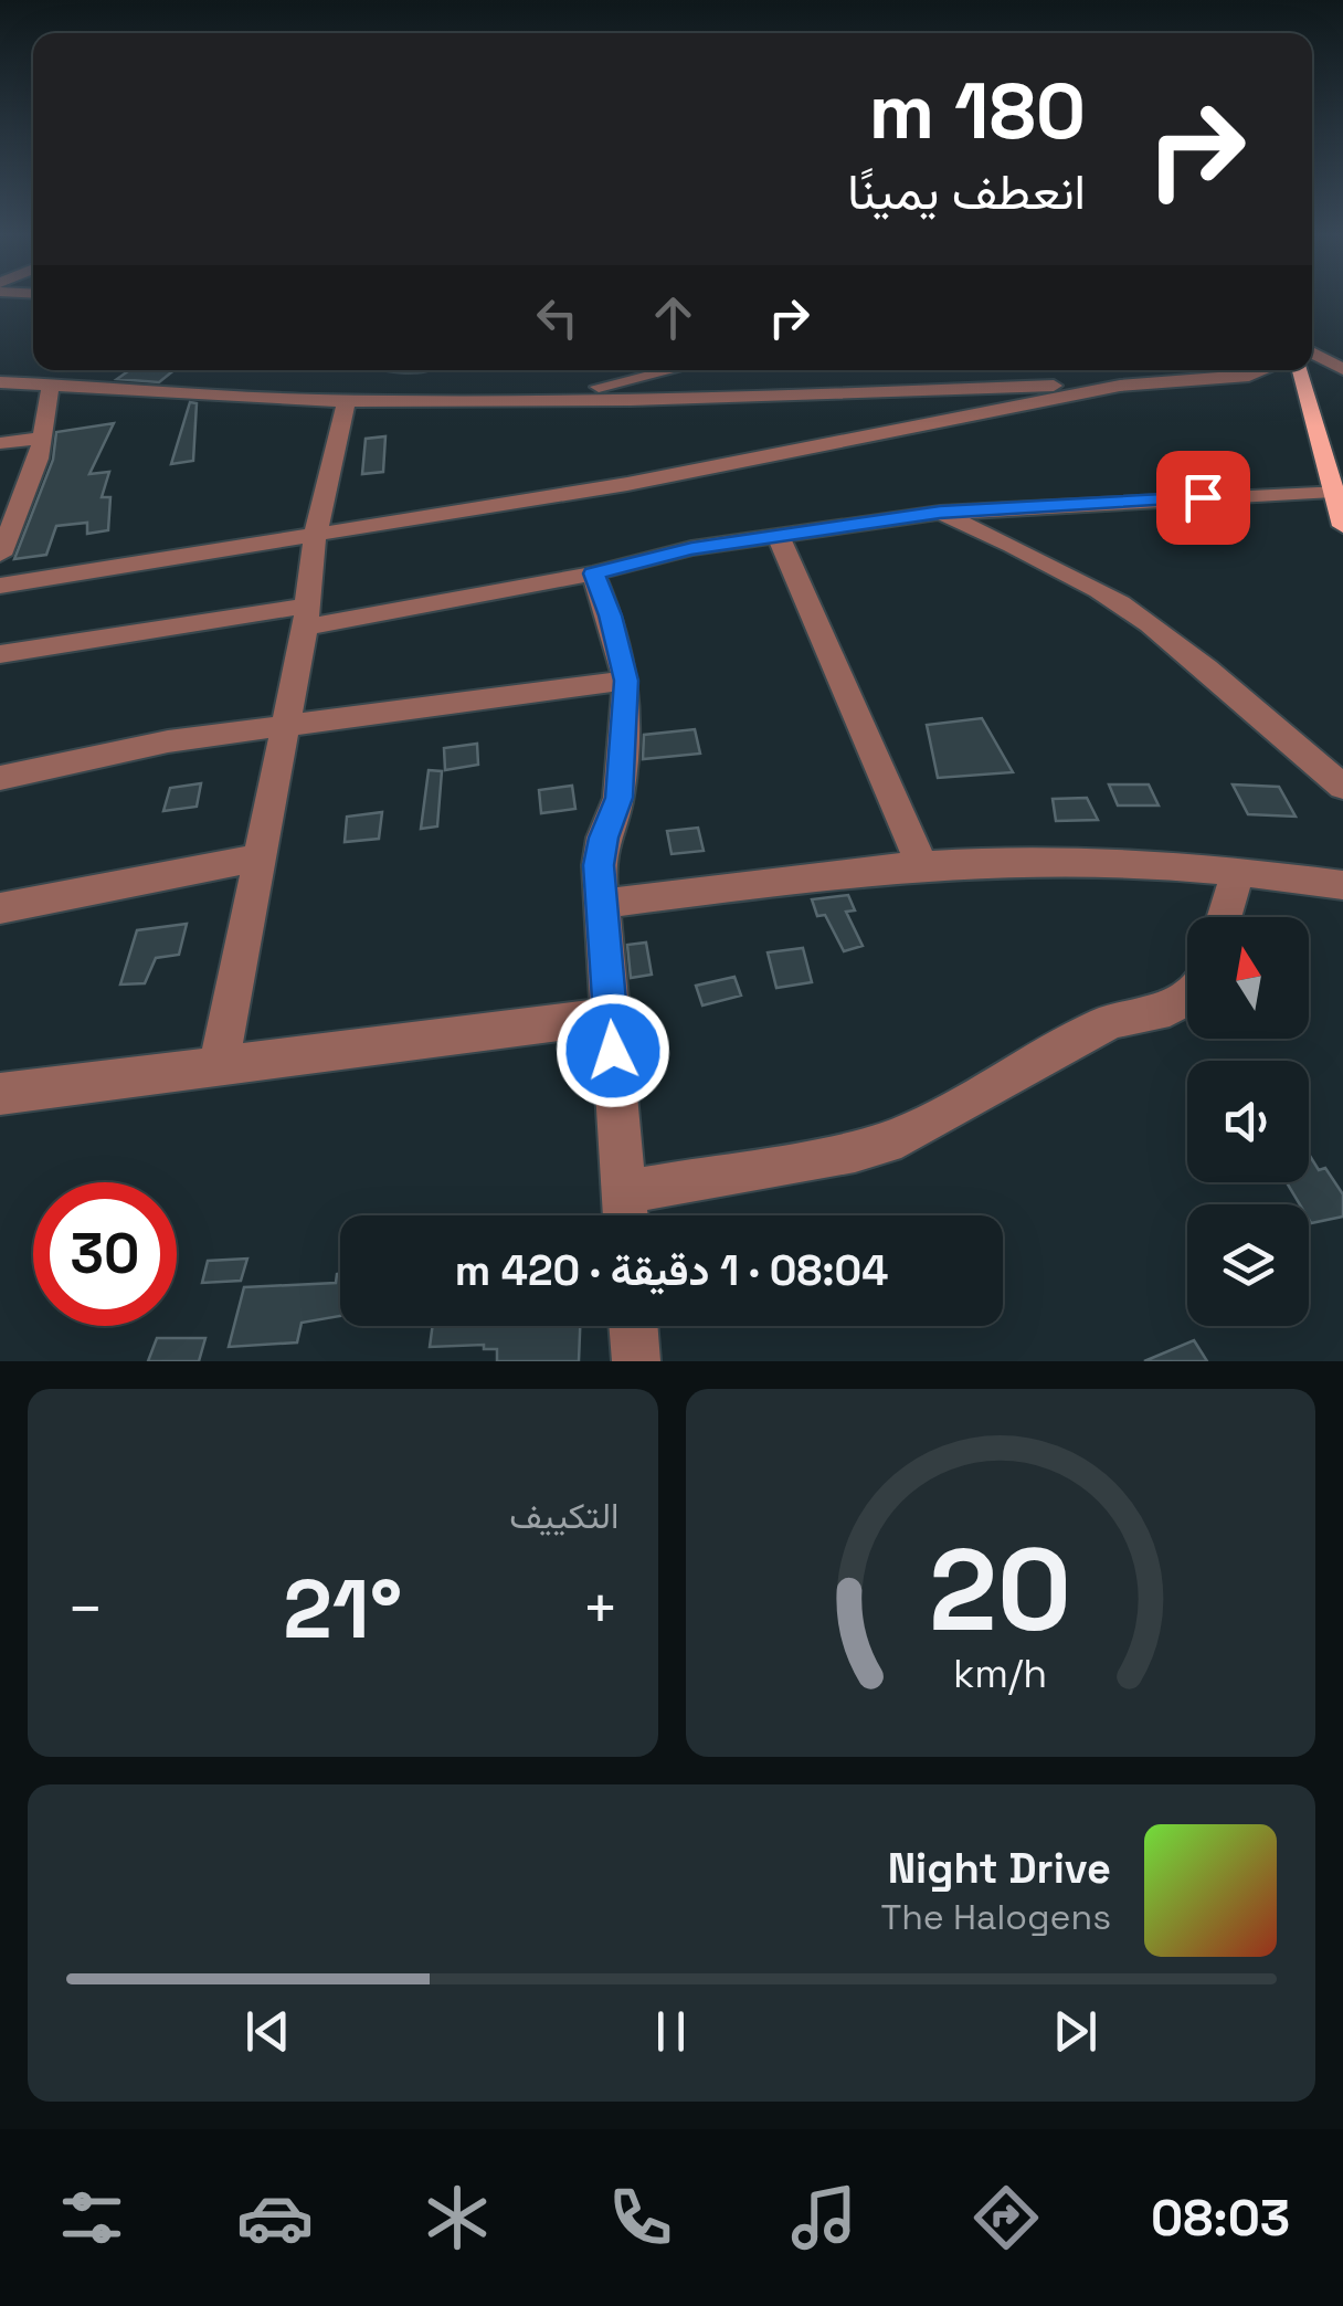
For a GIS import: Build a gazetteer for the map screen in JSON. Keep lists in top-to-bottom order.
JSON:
{
  "north": "top",
  "page": {
    "turn": ["180 m", "انعطف يمينًا"],
    "limit": "30",
    "trip": "08:04 · 1 دقيقة · 420 m",
    "tile": "التكييف",
    "heat": ["−", "21°", "+"],
    "song": ["Night Drive", "The Halogens"],
    "tabs": "08:03",
    "gauge": ["20", "km/h"]
  }
}
